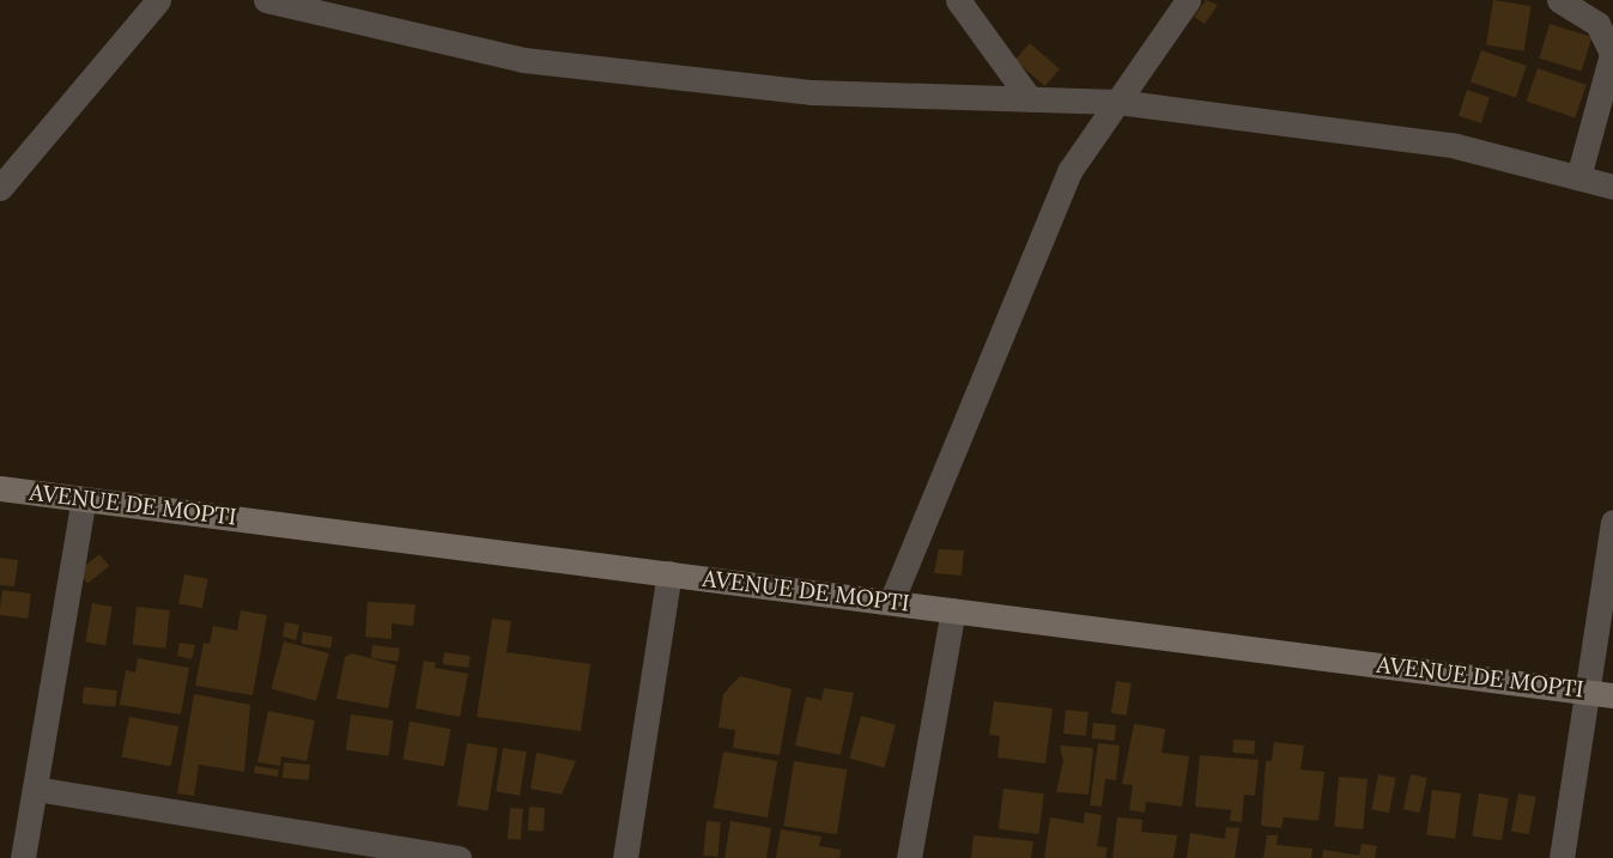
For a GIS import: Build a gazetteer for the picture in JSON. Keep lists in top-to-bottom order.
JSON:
{
  "streets": {
    "street": ["AVENUE DE MOPTI"]
  }
}
